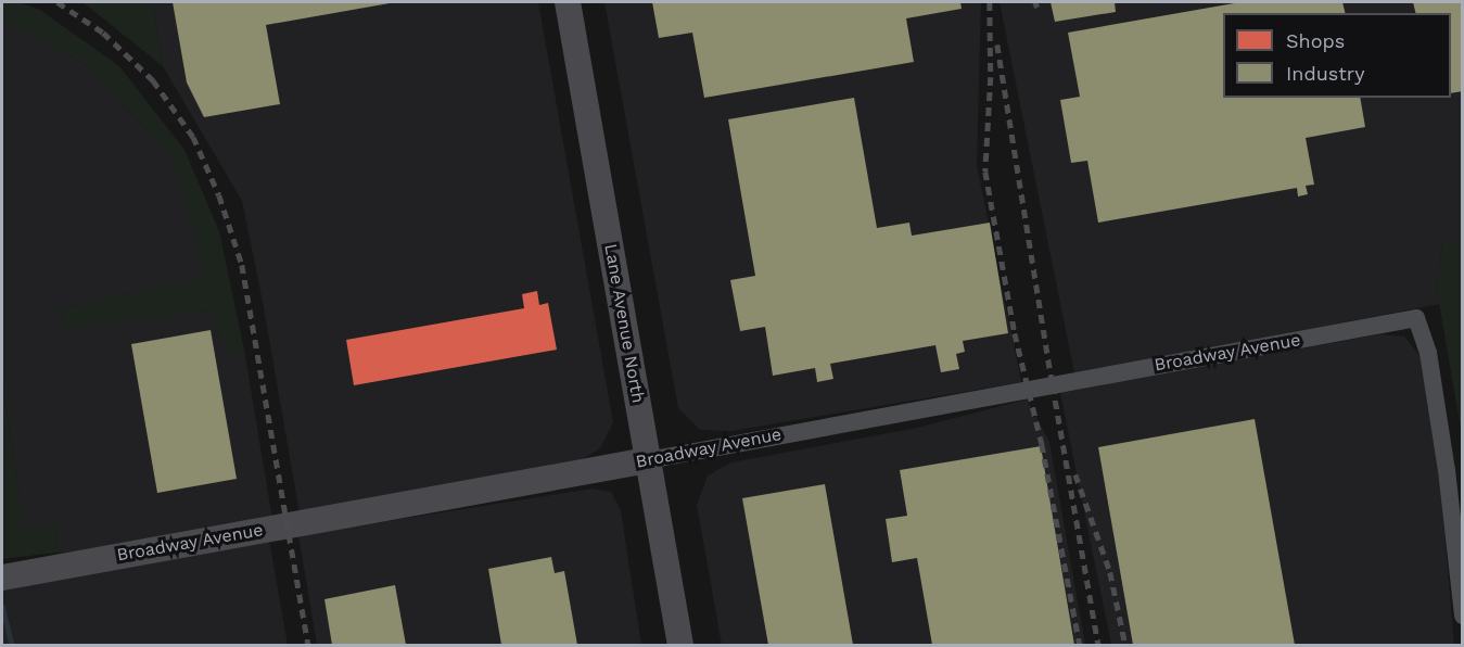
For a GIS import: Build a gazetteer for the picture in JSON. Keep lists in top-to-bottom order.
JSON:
{
  "streets": {
    "main road": ["Lane Avenue North", "Broadway Avenue"]
  },
  "crossings": [
    ["Lane Avenue North", "Broadway Avenue"]
  ],
  "legend": ["Shops", "Industry"]
}
